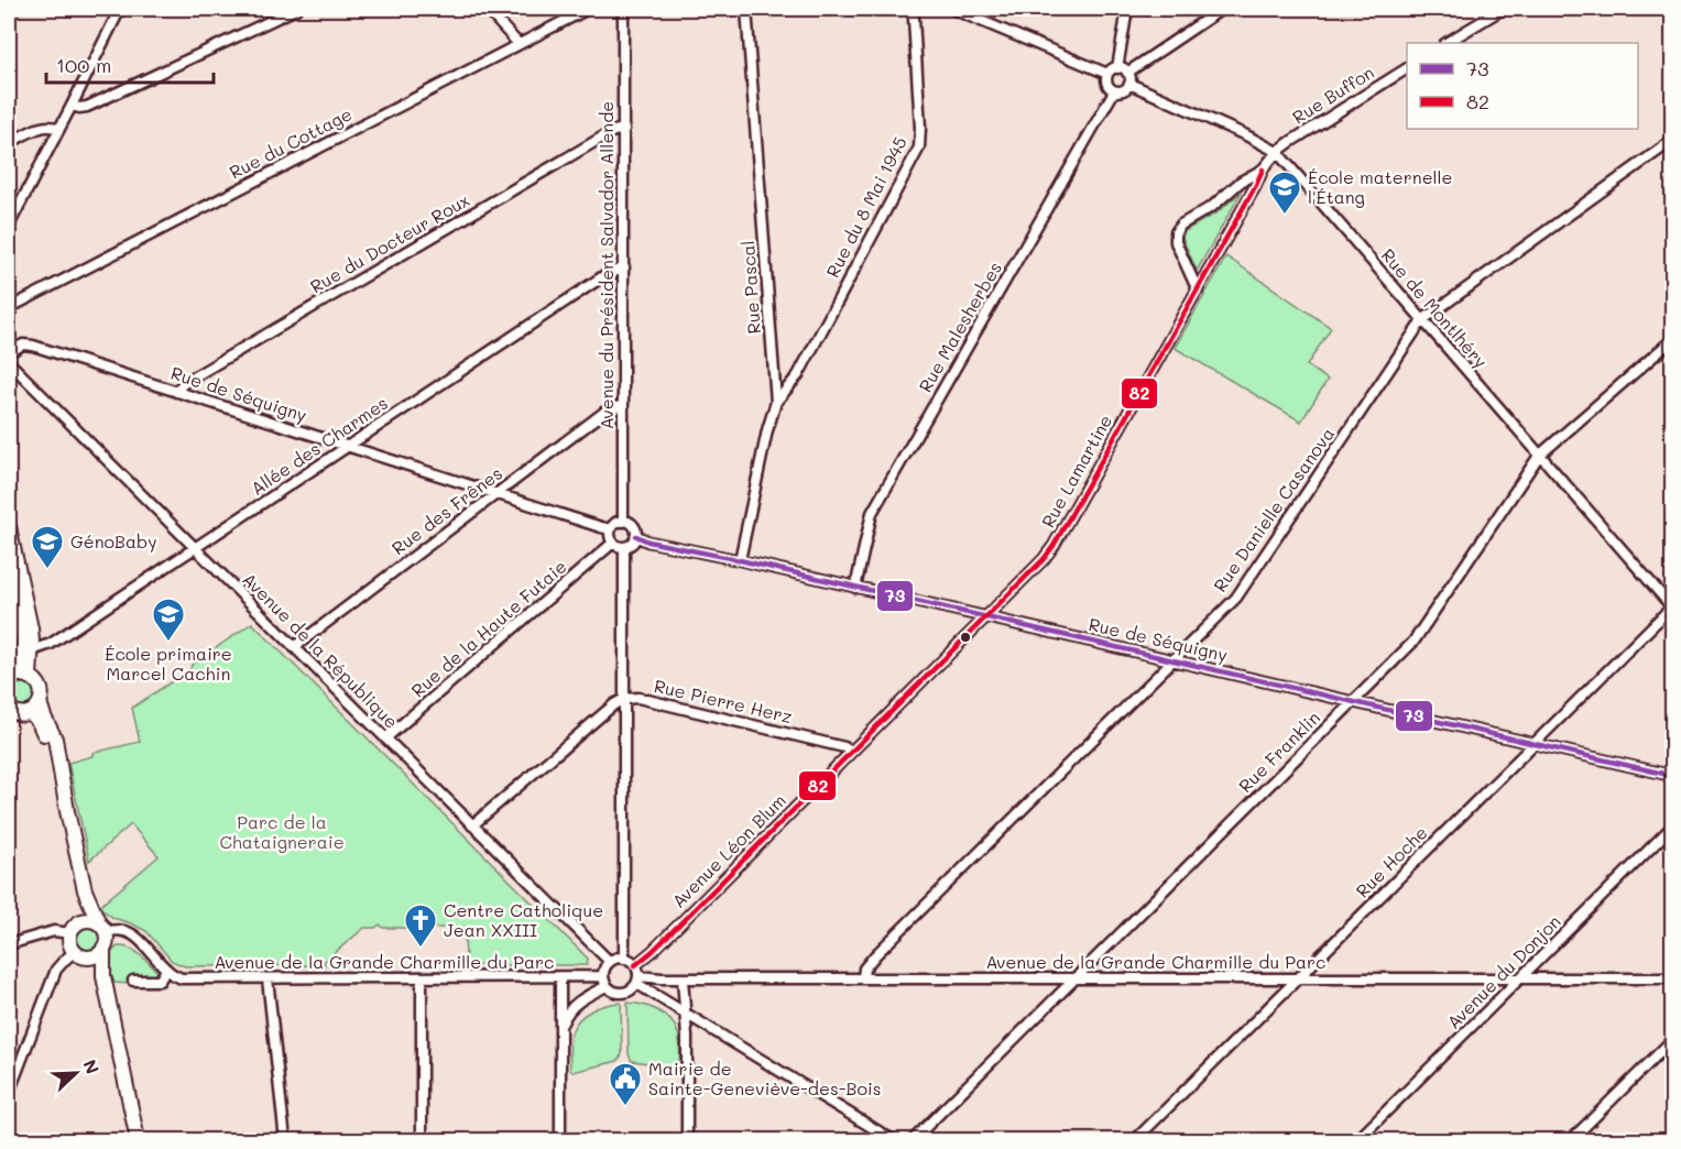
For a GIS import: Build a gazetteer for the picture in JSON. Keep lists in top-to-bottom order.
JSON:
{
  "streets": {
    "street": [
      "Rue Buffon",
      "Rue du Cottage",
      "Rue du 8 Mai 1945",
      "Rue du Docteur Roux",
      "Avenue du Président Salvador Allende",
      "Rue Pascal",
      "Rue de Montlhéry",
      "Rue Malesherbes",
      "Rue de Séquigny",
      "Allée des Charmes",
      "Rue Lamartine",
      "Rue Danielle Casanova",
      "Rue des Frênes",
      "Rue de la Haute Futaie",
      "Avenue de la République",
      "Rue Pierre Herz",
      "Rue Franklin",
      "Avenue Léon Blum",
      "Rue Hoche",
      "Avenue de la Grande Charmille du Parc",
      "Avenue du Donjon"
    ]
  },
  "crossings": [
    ["Rue Buffon", "Rue de Montlhéry"],
    ["Rue Buffon", "Rue Lamartine"],
    ["Rue du 8 Mai 1945", "Rue Pascal"],
    ["Rue du Docteur Roux", "Avenue du Président Salvador Allende"],
    ["Rue du Docteur Roux", "Rue de Séquigny"],
    ["Avenue du Président Salvador Allende", "Rue de Séquigny"],
    ["Avenue du Président Salvador Allende", "Allée des Charmes"],
    ["Avenue du Président Salvador Allende", "Rue des Frênes"],
    ["Avenue du Président Salvador Allende", "Rue de la Haute Futaie"],
    ["Rue Pascal", "Rue de Séquigny"],
    ["Rue de Montlhéry", "Rue Malesherbes"],
    ["Rue de Montlhéry", "Rue Lamartine"],
    ["Rue de Montlhéry", "Rue Danielle Casanova"],
    ["Rue de Montlhéry", "Rue Franklin"],
    ["Rue de Montlhéry", "Rue Hoche"],
    ["Rue Malesherbes", "Rue de Séquigny"],
    ["Rue de Séquigny", "Allée des Charmes"],
    ["Rue de Séquigny", "Rue Lamartine"],
    ["Rue de Séquigny", "Rue Danielle Casanova"],
    ["Rue de Séquigny", "Rue des Frênes"],
    ["Rue de Séquigny", "Rue de la Haute Futaie"],
    ["Rue de Séquigny", "Rue Franklin"],
    ["Rue de Séquigny", "Avenue Léon Blum"],
    ["Rue de Séquigny", "Rue Hoche"],
    ["Allée des Charmes", "Avenue de la République"],
    ["Rue Lamartine", "Avenue Léon Blum"],
    ["Rue Danielle Casanova", "Avenue de la Grande Charmille du Parc"],
    ["Rue des Frênes", "Avenue de la République"],
    ["Rue de la Haute Futaie", "Avenue de la République"],
    ["Avenue de la République", "Avenue Léon Blum"],
    ["Avenue de la République", "Avenue de la Grande Charmille du Parc"],
    ["Rue Pierre Herz", "Avenue Léon Blum"],
    ["Rue Franklin", "Avenue de la Grande Charmille du Parc"],
    ["Avenue Léon Blum", "Avenue de la Grande Charmille du Parc"],
    ["Rue Hoche", "Avenue de la Grande Charmille du Parc"],
    ["Avenue de la Grande Charmille du Parc", "Avenue du Donjon"]
  ],
  "parks": ["Parc de la Chataigneraie"],
  "places": {
    "school or university": ["École maternelle l'Étang", "GénoBaby", "École primaire Marcel Cachin"],
    "church": ["Centre Catholique Jean XXIII"],
    "public building": ["Mairie de Sainte-Geneviève-des-Bois"]
  },
  "lines": ["transit line 82", "transit line 73"],
  "legend": ["73", "82"],
  "scale_bar": "100 m",
  "north": "top right"
}
